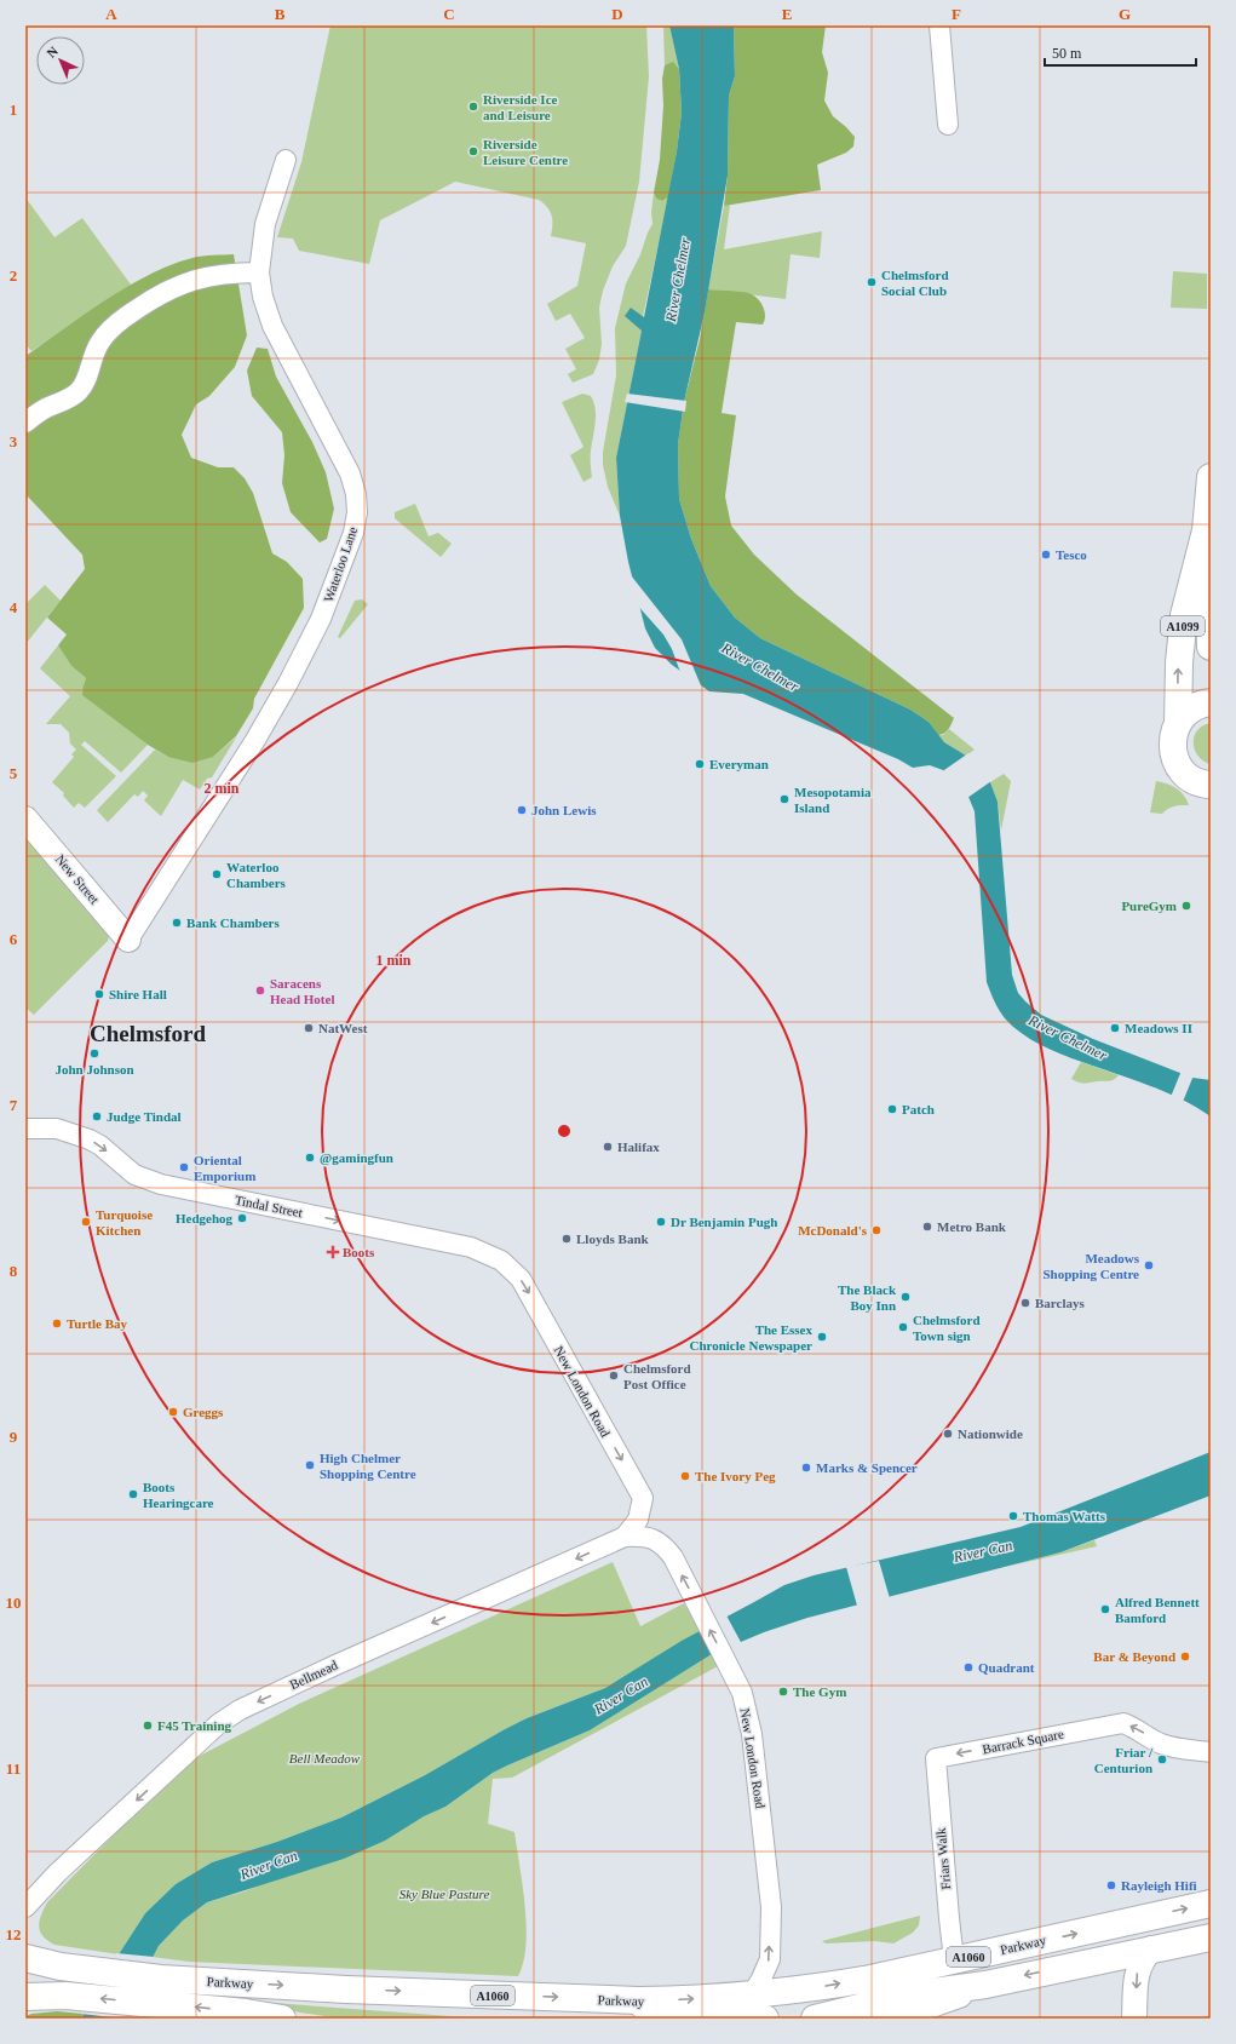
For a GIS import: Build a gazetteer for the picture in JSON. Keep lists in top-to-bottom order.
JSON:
{
  "streets": {
    "main road": ["A1099", "Parkway", "A1060"],
    "street": [
      "Waterloo Lane",
      "New Street",
      "Tindal Street",
      "New London Road",
      "Bellmead",
      "Barrack Square",
      "Friars Walk"
    ]
  },
  "crossings": [
    ["Waterloo Lane", "New Street"],
    ["Tindal Street", "New London Road"],
    ["New London Road", "Bellmead"],
    ["New London Road", "Parkway"],
    ["Barrack Square", "Friars Walk"],
    ["Friars Walk", "Parkway"]
  ],
  "one_way": ["Tindal Street", "Bellmead", "Barrack Square"],
  "districts": ["Chelmsford"],
  "water": ["River Chelmer", "River Can"],
  "parks": ["Bell Meadow", "Sky Blue Pasture"],
  "places": {
    "other": [
      "Riverside Ice and Leisure",
      "Riverside Leisure Centre",
      "Chelmsford Social Club",
      "Tesco",
      "Everyman",
      "Mesopotamia Island",
      "John Lewis",
      "Waterloo Chambers",
      "PureGym",
      "Bank Chambers",
      "Saracens Head Hotel",
      "Shire Hall",
      "NatWest",
      "Meadows II",
      "John Johnson",
      "Patch",
      "Judge Tindal",
      "Halifax",
      "@gamingfun",
      "Oriental Emporium",
      "Hedgehog",
      "Turquoise Kitchen",
      "Dr Benjamin Pugh",
      "Metro Bank",
      "McDonald's",
      "Lloyds Bank",
      "Meadows Shopping Centre",
      "The Black Boy Inn",
      "Barclays",
      "Turtle Bay",
      "Chelmsford Town sign",
      "The Essex Chronicle Newspaper",
      "Chelmsford Post Office",
      "Greggs",
      "Nationwide",
      "High Chelmer Shopping Centre",
      "Marks & Spencer",
      "The Ivory Peg",
      "Boots Hearingcare",
      "Thomas Watts",
      "Alfred Bennett Bamford",
      "Bar & Beyond",
      "Quadrant",
      "The Gym",
      "F45 Training",
      "Friar / Centurion",
      "Rayleigh Hifi"
    ],
    "health": ["Boots"]
  },
  "scale_bar": "50 m",
  "north": "top left",
  "grid": {
    "columns": [
      "A",
      "B",
      "C",
      "D",
      "E",
      "F",
      "G"
    ],
    "rows": [
      "1",
      "2",
      "3",
      "4",
      "5",
      "6",
      "7",
      "8",
      "9",
      "10",
      "11",
      "12"
    ]
  },
  "rings": ["2 min", "1 min"]
}
